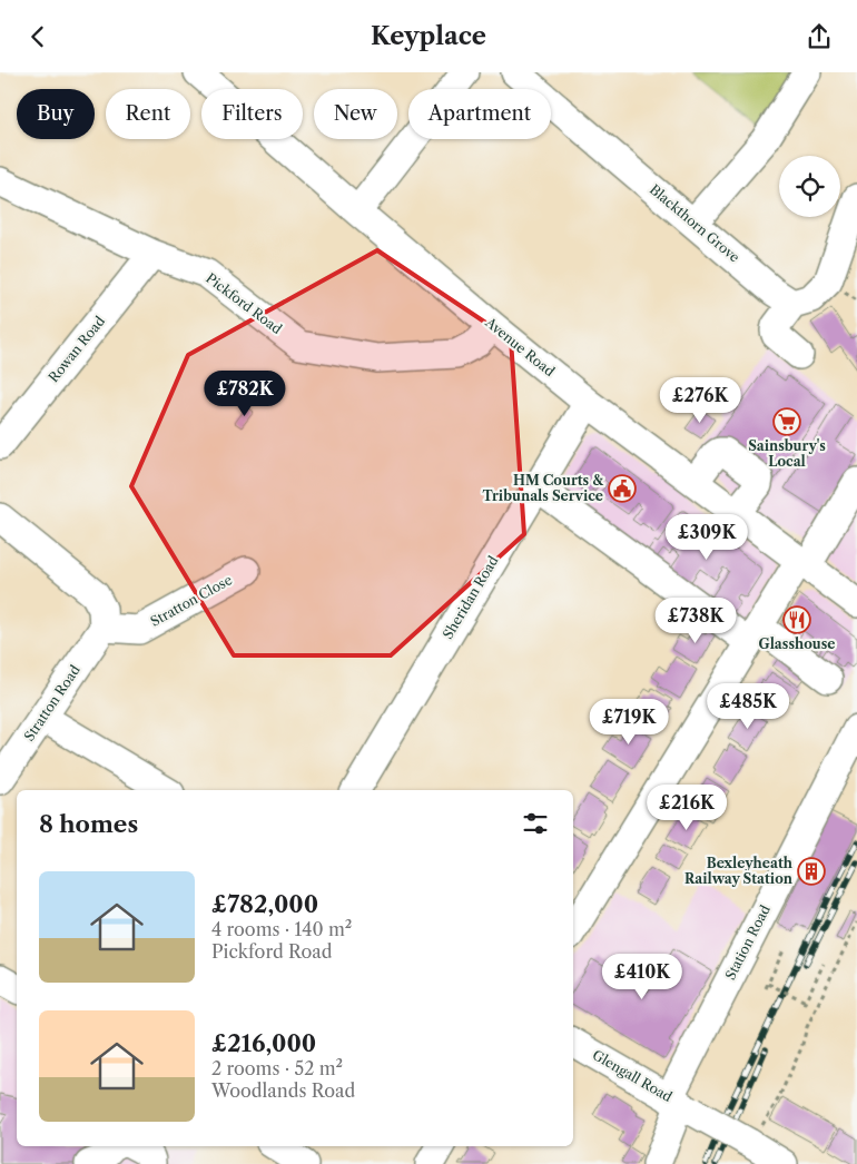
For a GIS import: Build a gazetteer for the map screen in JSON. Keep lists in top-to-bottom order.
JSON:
{
  "streets": {
    "street": [
      "Blackthorn Grove",
      "Pickford Road",
      "Avenue Road",
      "Rowan Road",
      "Sheridan Road",
      "Stratton Close",
      "Stratton Road",
      "Station Road",
      "Glengall Road"
    ]
  },
  "crossings": [
    ["Pickford Road", "Avenue Road"],
    ["Pickford Road", "Rowan Road"],
    ["Avenue Road", "Sheridan Road"],
    ["Stratton Close", "Stratton Road"],
    ["Station Road", "Glengall Road"]
  ],
  "places": {
    "supermarket": ["Sainsbury's Local"],
    "public building": ["HM Courts & Tribunals Service"],
    "restaurant": ["Glasshouse"],
    "building": ["Bexleyheath Railway Station"]
  },
  "page": {
    "header": "Keyplace",
    "chip": [
      "Buy",
      "Rent",
      "Filters",
      "New",
      "Apartment"
    ],
    "price": [
      "£782K",
      "£276K",
      "£309K",
      "£738K",
      "£485K",
      "£719K",
      "£216K",
      "£410K"
    ],
    "heading": "8 homes",
    "list": [
      {
        "name": "£782,000",
        "note": "4 rooms · 140 m² · Pickford Road"
      },
      {
        "name": "£216,000",
        "note": "2 rooms · 52 m² · Woodlands Road"
      }
    ]
  }
}
